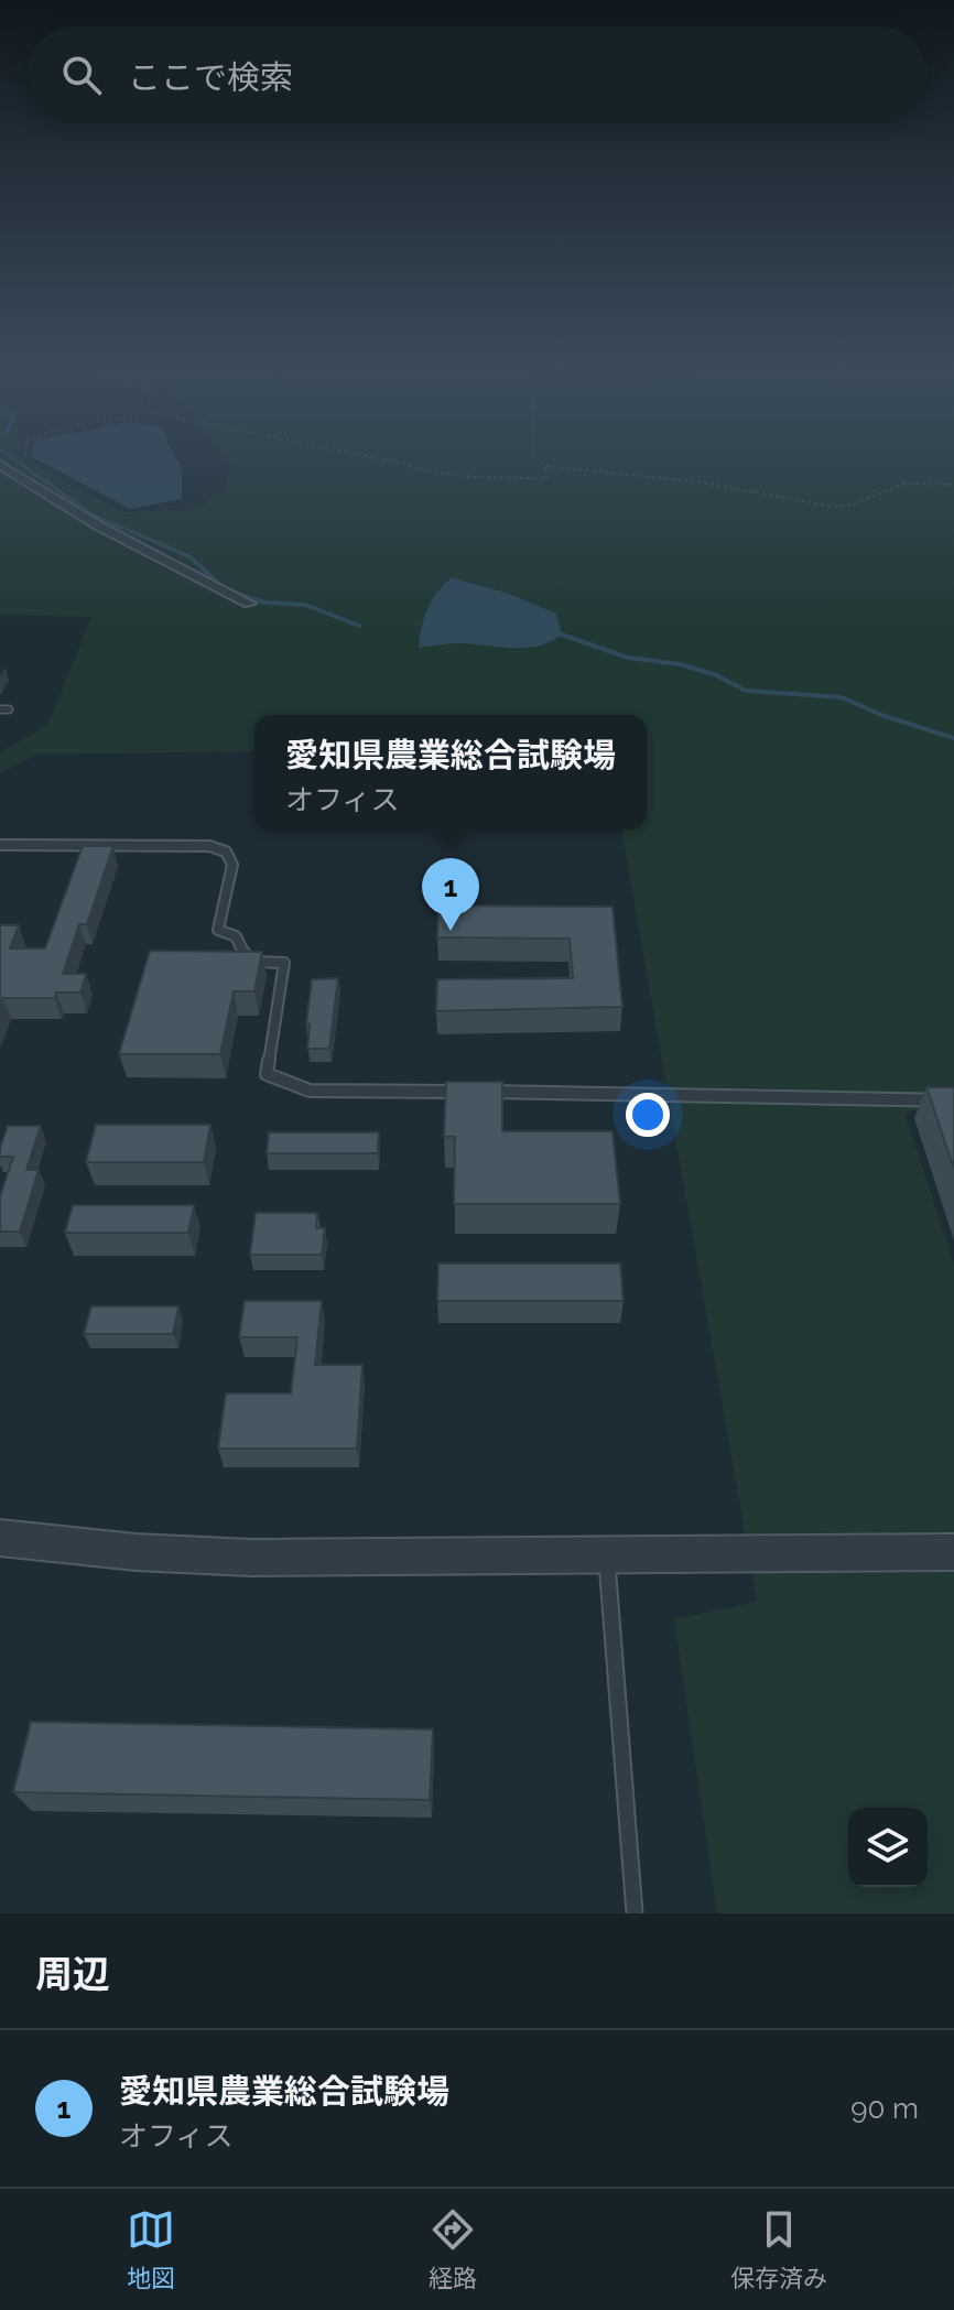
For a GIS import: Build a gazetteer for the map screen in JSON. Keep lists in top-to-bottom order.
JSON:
{
  "page": {
    "search": "ここで検索",
    "popup": ["愛知県農業総合試験場", "オフィス"],
    "pins": "1",
    "heading": "周辺",
    "list": [
      {
        "mark": "1",
        "name": "愛知県農業総合試験場",
        "note": "オフィス",
        "value": "90 m"
      }
    ],
    "nav": ["地図", "経路", "保存済み"]
  }
}
